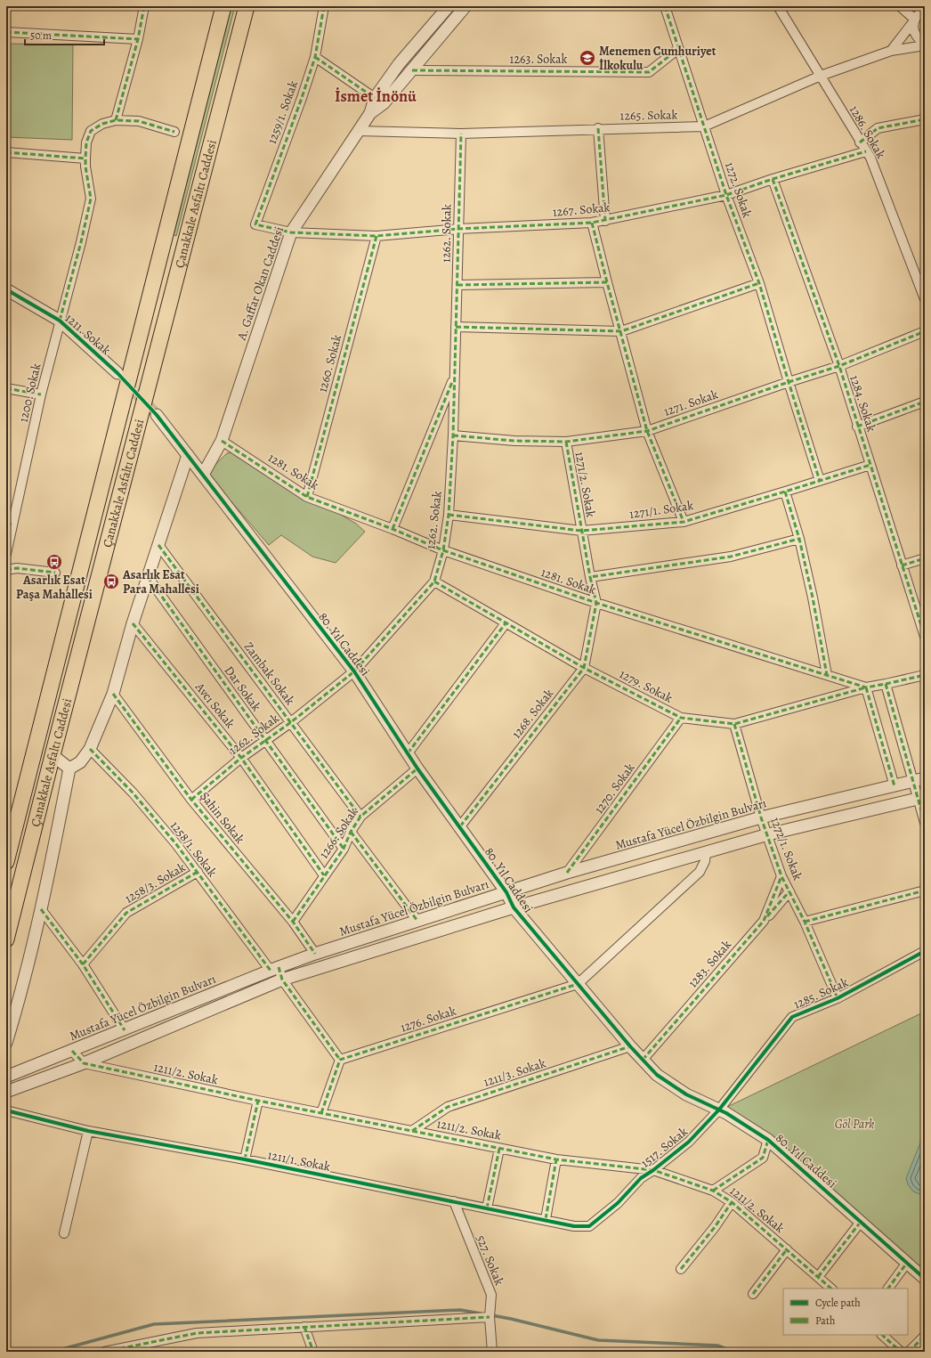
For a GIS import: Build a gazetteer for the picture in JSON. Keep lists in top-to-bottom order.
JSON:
{
  "streets": {
    "highway": ["Çanakkale Asfaltı Caddesi"],
    "street": [
      "1263. Sokak",
      "1259/1. Sokak",
      "1265. Sokak",
      "1286. Sokak",
      "1272. Sokak",
      "1267. Sokak",
      "1262. Sokak",
      "A. Gaffar Okan Caddesi",
      "1211. Sokak",
      "1260. Sokak",
      "1200. Sokak",
      "1271. Sokak",
      "1284. Sokak",
      "1281. Sokak",
      "1271/2. Sokak",
      "1271/1. Sokak",
      "80. Yıl Caddesi",
      "Zambak Sokak",
      "1279. Sokak",
      "Dar Sokak",
      "Avcı Sokak",
      "1268. Sokak",
      "1270. Sokak",
      "Şahin Sokak",
      "Mustafa Yücel Özbilgin Bulvarı",
      "1266. Sokak",
      "1258/1. Sokak",
      "1272/1. Sokak",
      "1258/3. Sokak",
      "1283. Sokak",
      "1285. Sokak",
      "1276. Sokak",
      "1211/3. Sokak",
      "1211/2. Sokak",
      "1517. Sokak",
      "1211/1. Sokak",
      "527. Sokak"
    ]
  },
  "crossings": [
    ["1263. Sokak", "1272. Sokak"],
    ["1263. Sokak", "A. Gaffar Okan Caddesi"],
    ["1259/1. Sokak", "1267. Sokak"],
    ["1265. Sokak", "1286. Sokak"],
    ["1265. Sokak", "1272. Sokak"],
    ["1265. Sokak", "1262. Sokak"],
    ["1265. Sokak", "A. Gaffar Okan Caddesi"],
    ["1286. Sokak", "1267. Sokak"],
    ["1272. Sokak", "1267. Sokak"],
    ["1272. Sokak", "1271. Sokak"],
    ["1272. Sokak", "1271/1. Sokak"],
    ["1267. Sokak", "1262. Sokak"],
    ["1267. Sokak", "A. Gaffar Okan Caddesi"],
    ["1267. Sokak", "1260. Sokak"],
    ["1267. Sokak", "1284. Sokak"],
    ["1262. Sokak", "1271. Sokak"],
    ["1262. Sokak", "1281. Sokak"],
    ["1262. Sokak", "1271/1. Sokak"],
    ["1262. Sokak", "80. Yıl Caddesi"],
    ["1262. Sokak", "Zambak Sokak"],
    ["1262. Sokak", "1279. Sokak"],
    ["1262. Sokak", "Dar Sokak"],
    ["1262. Sokak", "Avcı Sokak"],
    ["1262. Sokak", "Şahin Sokak"],
    ["A. Gaffar Okan Caddesi", "1281. Sokak"],
    ["A. Gaffar Okan Caddesi", "80. Yıl Caddesi"],
    ["1211. Sokak", "1200. Sokak"],
    ["1260. Sokak", "1281. Sokak"],
    ["1271. Sokak", "1284. Sokak"],
    ["1271. Sokak", "1271/2. Sokak"],
    ["1284. Sokak", "1271/1. Sokak"],
    ["1281. Sokak", "1271/2. Sokak"],
    ["1281. Sokak", "1279. Sokak"],
    ["1281. Sokak", "1268. Sokak"],
    ["1271/2. Sokak", "1271/1. Sokak"],
    ["1271/2. Sokak", "1268. Sokak"],
    ["80. Yıl Caddesi", "1268. Sokak"],
    ["80. Yıl Caddesi", "Mustafa Yücel Özbilgin Bulvarı"],
    ["80. Yıl Caddesi", "1266. Sokak"],
    ["80. Yıl Caddesi", "1283. Sokak"],
    ["80. Yıl Caddesi", "1285. Sokak"],
    ["80. Yıl Caddesi", "1276. Sokak"],
    ["80. Yıl Caddesi", "1211/3. Sokak"],
    ["80. Yıl Caddesi", "1517. Sokak"],
    ["Zambak Sokak", "1266. Sokak"],
    ["1279. Sokak", "1268. Sokak"],
    ["1279. Sokak", "1270. Sokak"],
    ["1279. Sokak", "1272/1. Sokak"],
    ["Dar Sokak", "1266. Sokak"],
    ["Avcı Sokak", "1266. Sokak"],
    ["1270. Sokak", "Mustafa Yücel Özbilgin Bulvarı"],
    ["Şahin Sokak", "Mustafa Yücel Özbilgin Bulvarı"],
    ["Şahin Sokak", "1266. Sokak"],
    ["Mustafa Yücel Özbilgin Bulvarı", "1258/1. Sokak"],
    ["Mustafa Yücel Özbilgin Bulvarı", "1272/1. Sokak"],
    ["1258/1. Sokak", "1258/3. Sokak"],
    ["1272/1. Sokak", "1283. Sokak"],
    ["1272/1. Sokak", "1285. Sokak"],
    ["1285. Sokak", "1517. Sokak"],
    ["1211/3. Sokak", "1211/2. Sokak"],
    ["1211/2. Sokak", "1517. Sokak"],
    ["1517. Sokak", "1211/1. Sokak"],
    ["1211/1. Sokak", "527. Sokak"]
  ],
  "districts": ["İsmet İnönü"],
  "parks": ["Göl Park"],
  "places": {
    "school or university": ["Menemen Cumhuriyet İlkokulu"],
    "bus stop": ["Asarlık Esat Paşa Mahallesi", "Asarlık Esat Para Mahallesi"]
  },
  "legend": ["Cycle path", "Path"],
  "scale_bar": "50 m"
}
